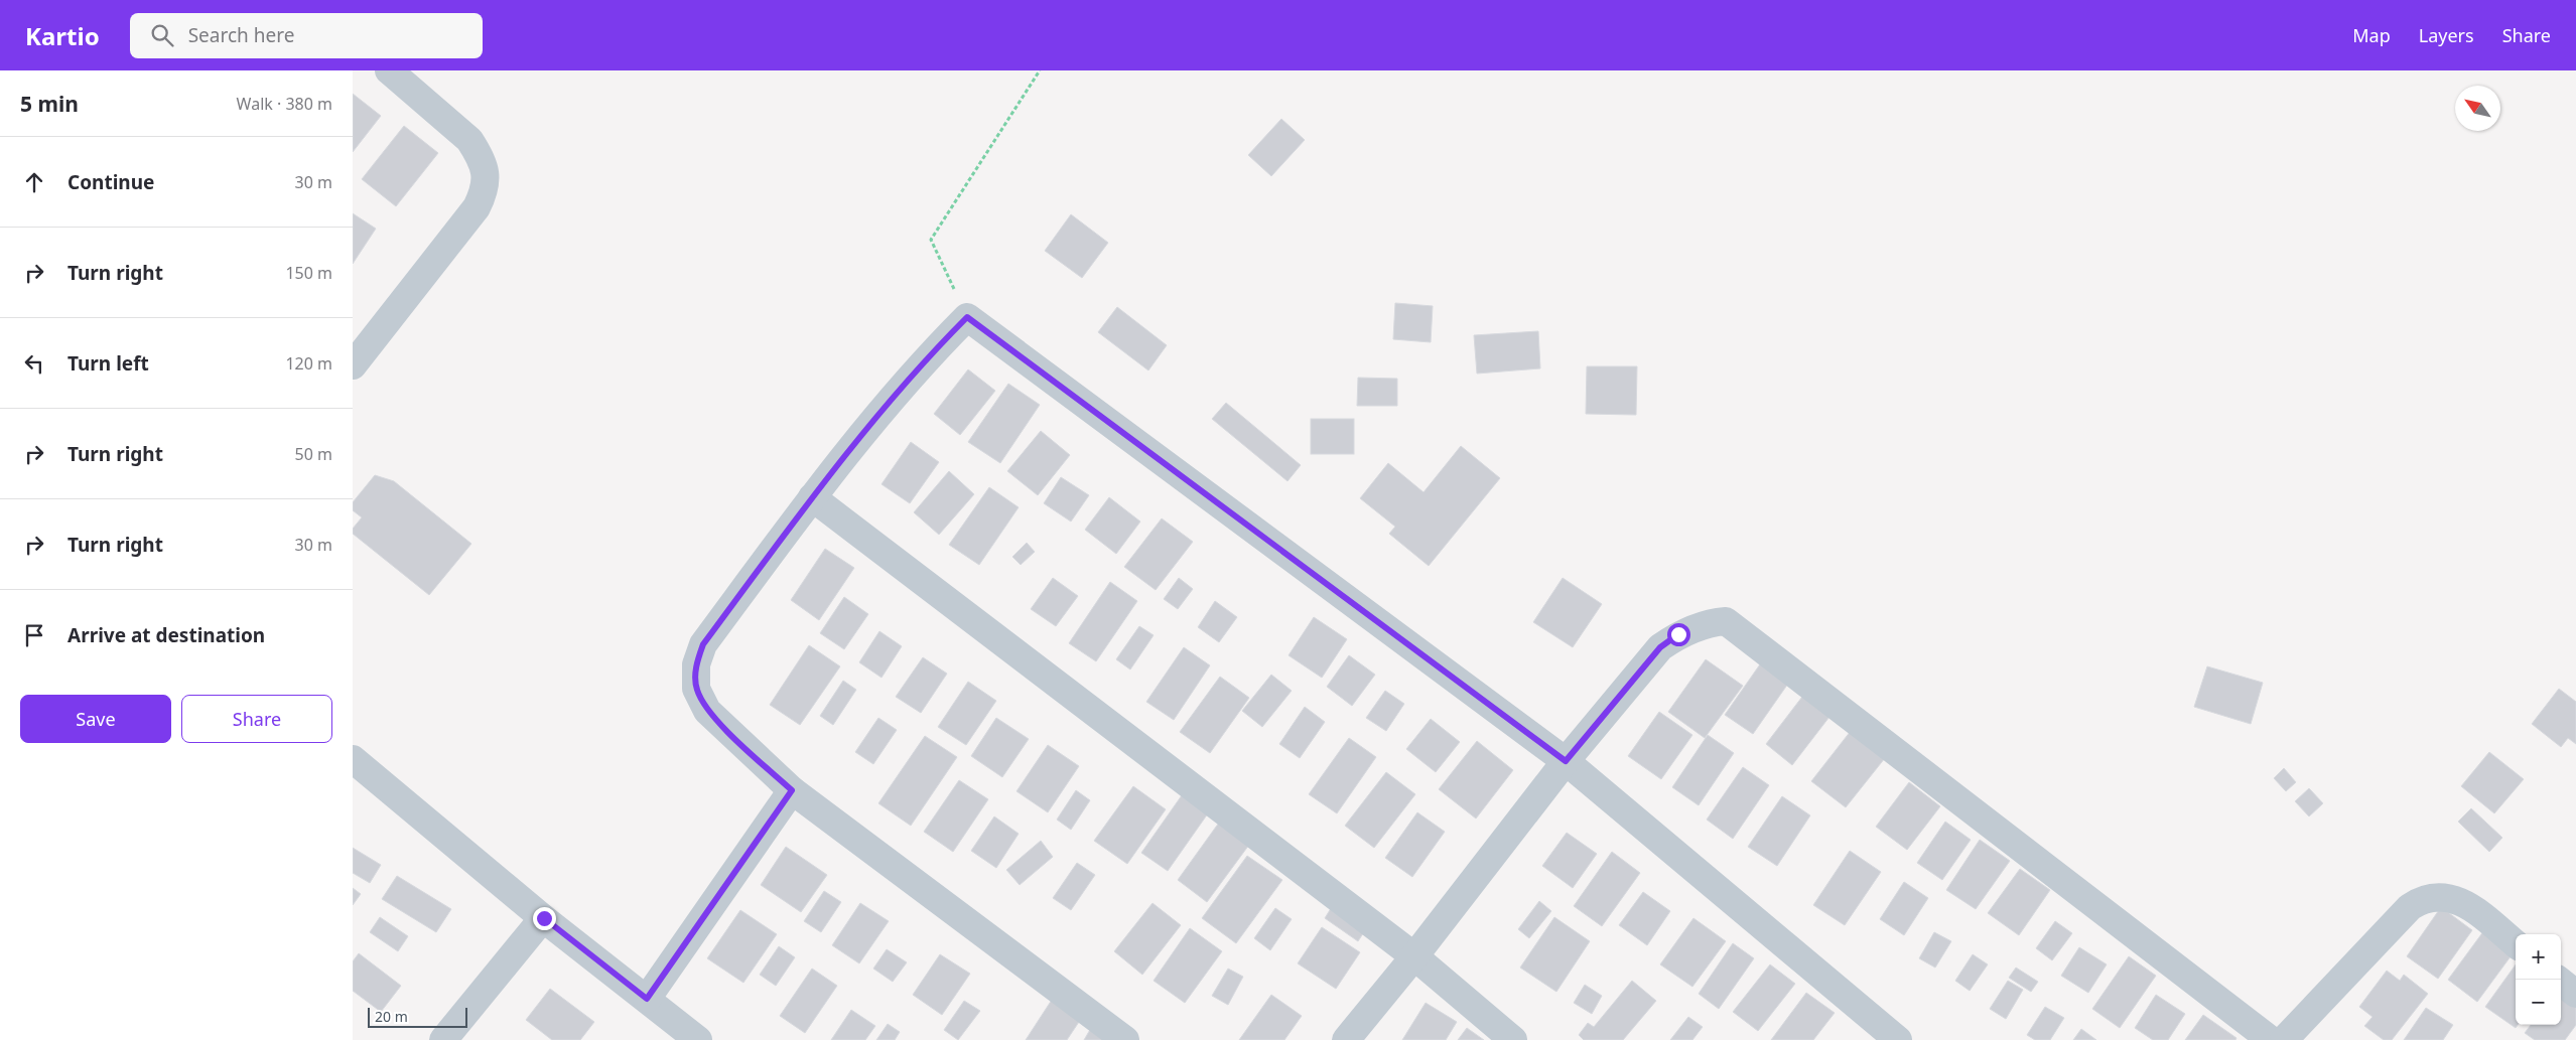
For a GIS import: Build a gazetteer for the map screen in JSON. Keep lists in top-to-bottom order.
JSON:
{
  "scale_bar": "20 m",
  "north": "top left",
  "page": {
    "header": "Kartio",
    "search": "Search here",
    "nav": ["Map", "Layers", "Share"],
    "heading": ["5 min", "Walk · 380 m"],
    "list": [
      ["Continue", "30 m"],
      ["Turn right", "150 m"],
      ["Turn left", "120 m"],
      ["Turn right", "50 m"],
      ["Turn right", "30 m"],
      "Arrive at destination"
    ],
    "buttons": ["Save", "Share"],
    "map_buttons": ["+", "−"],
    "scale": "20 m"
  }
}
